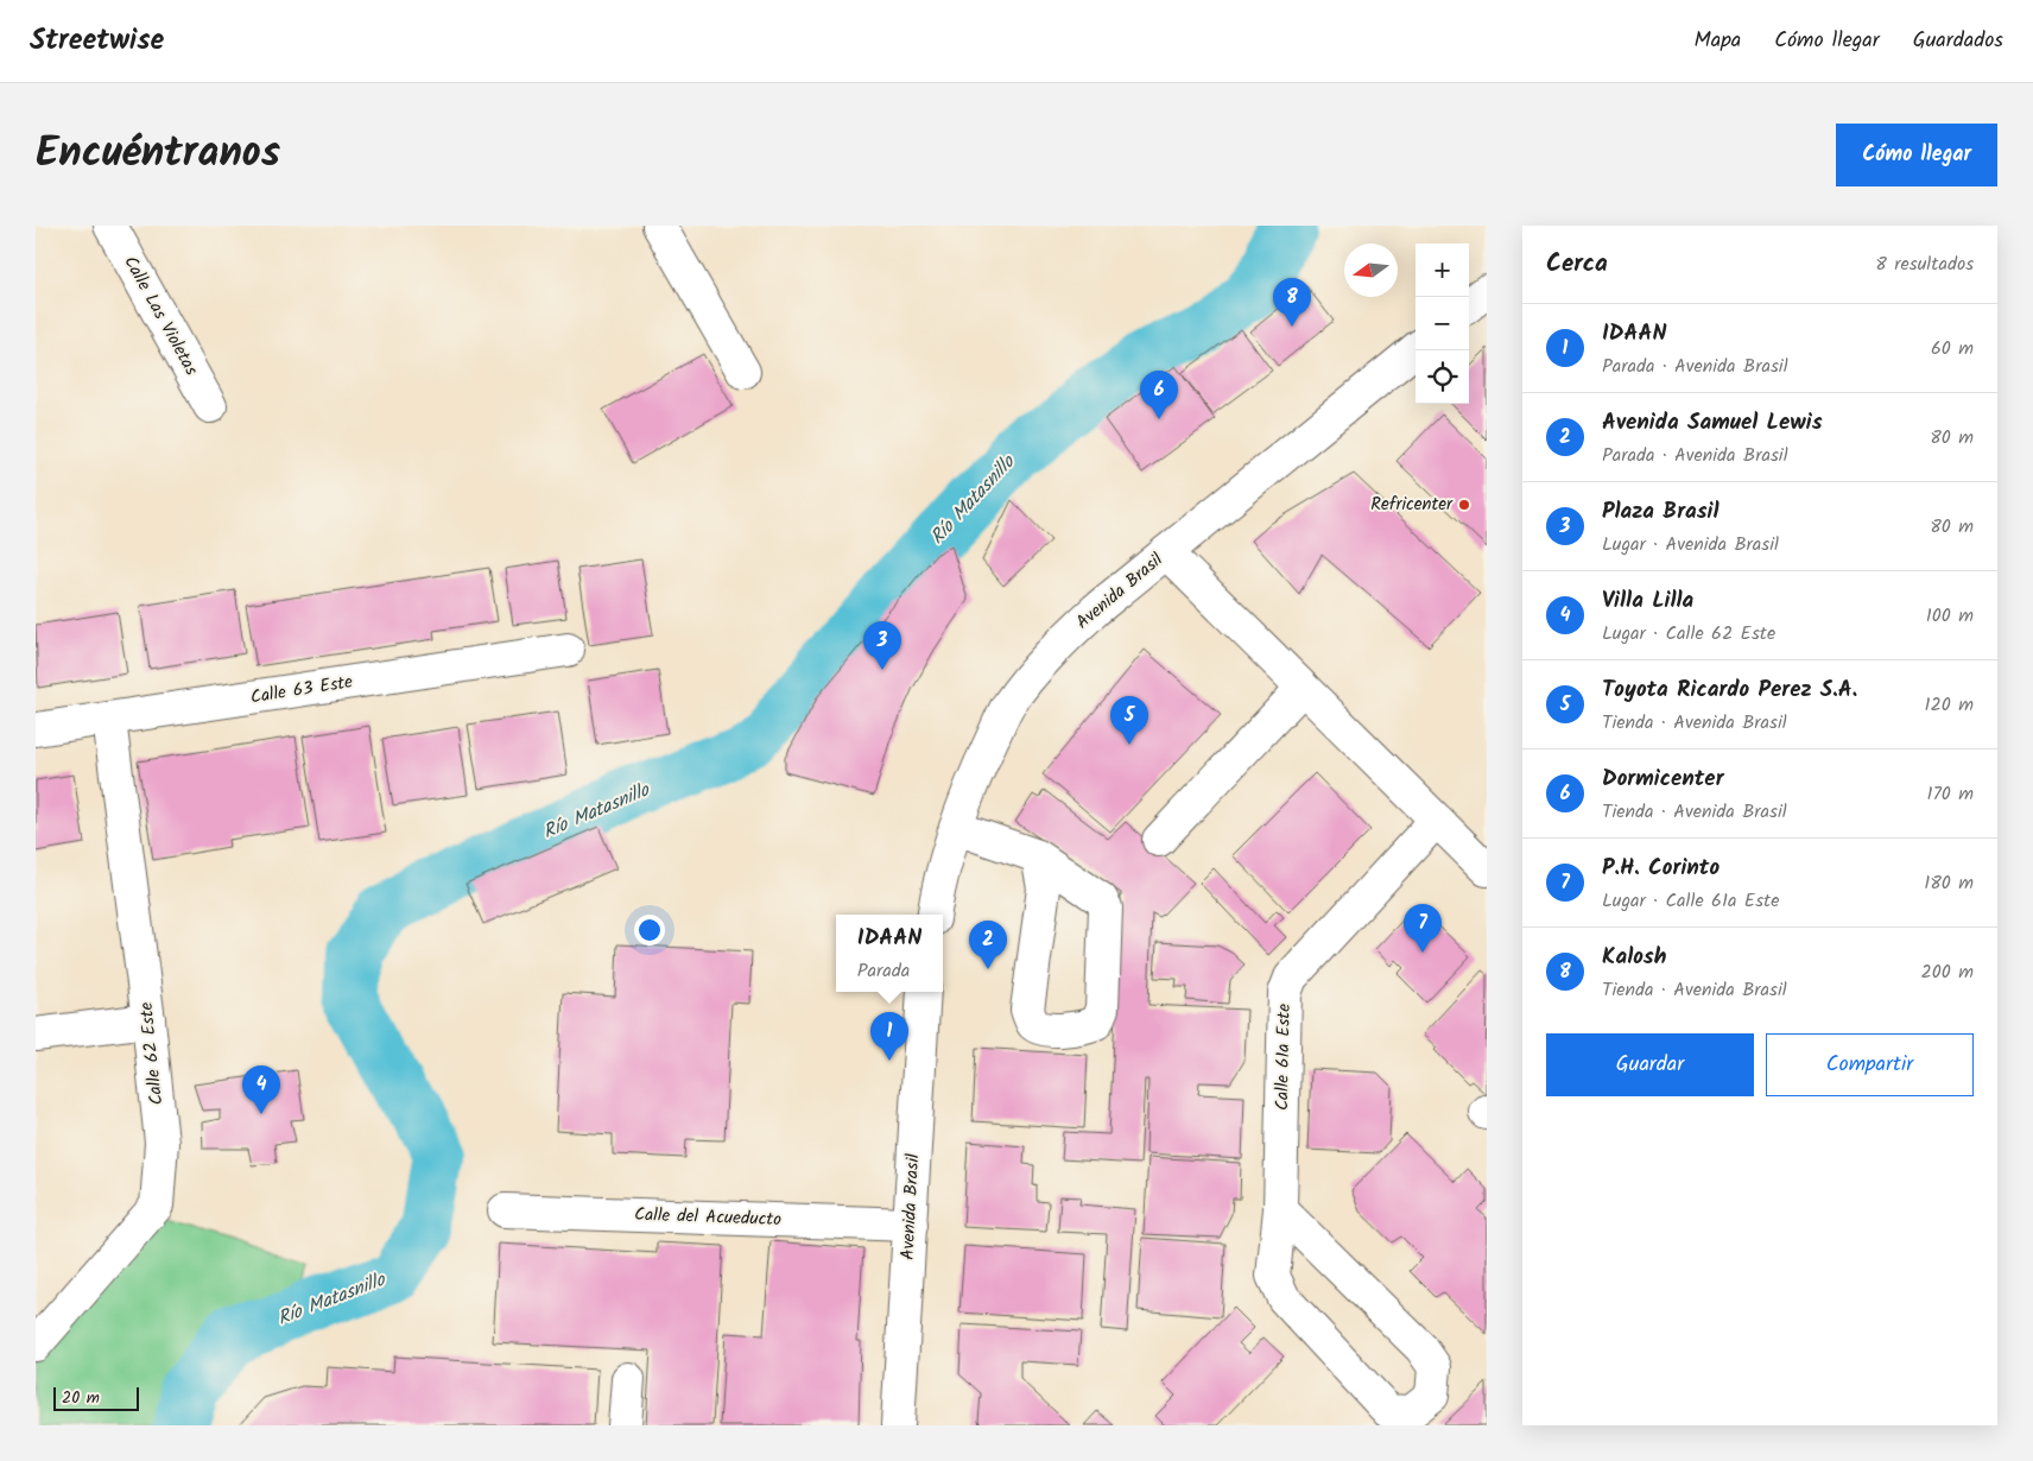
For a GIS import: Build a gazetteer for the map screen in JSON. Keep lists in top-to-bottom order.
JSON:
{
  "streets": {
    "street": [
      "Calle Las Violetas",
      "Avenida Brasil",
      "Calle 63 Este",
      "Calle 62 Este",
      "Calle 61a Este",
      "Calle del Acueducto"
    ]
  },
  "crossings": [
    ["Avenida Brasil", "Calle del Acueducto"],
    ["Calle 63 Este", "Calle 62 Este"]
  ],
  "water": ["Río Matasnillo"],
  "places": ["Refricenter"],
  "scale_bar": "20 m",
  "north": "left",
  "page": {
    "header": "Streetwise",
    "nav": ["Mapa", "Cómo llegar", "Guardados"],
    "title": "Encuéntranos",
    "buttons": [
      "Cómo llegar",
      ["Guardar", "Compartir"]
    ],
    "heading": ["Cerca", "8 resultados"],
    "map_buttons": ["+", "−"],
    "pins": [
      "8",
      "6",
      "3",
      "5",
      "7",
      "2",
      "1",
      "4"
    ],
    "list": [
      {
        "mark": "1",
        "name": "IDAAN",
        "note": "Parada · Avenida Brasil",
        "value": "60 m"
      },
      {
        "mark": "2",
        "name": "Avenida Samuel Lewis",
        "note": "Parada · Avenida Brasil",
        "value": "80 m"
      },
      {
        "mark": "3",
        "name": "Plaza Brasil",
        "note": "Lugar · Avenida Brasil",
        "value": "80 m"
      },
      {
        "mark": "4",
        "name": "Villa Lilla",
        "note": "Lugar · Calle 62 Este",
        "value": "100 m"
      },
      {
        "mark": "5",
        "name": "Toyota Ricardo Perez S.A.",
        "note": "Tienda · Avenida Brasil",
        "value": "120 m"
      },
      {
        "mark": "6",
        "name": "Dormicenter",
        "note": "Tienda · Avenida Brasil",
        "value": "170 m"
      },
      {
        "mark": "7",
        "name": "P.H. Corinto",
        "note": "Lugar · Calle 61a Este",
        "value": "180 m"
      },
      {
        "mark": "8",
        "name": "Kalosh",
        "note": "Tienda · Avenida Brasil",
        "value": "200 m"
      }
    ],
    "popup": ["IDAAN", "Parada"],
    "scale": "20 m"
  }
}
